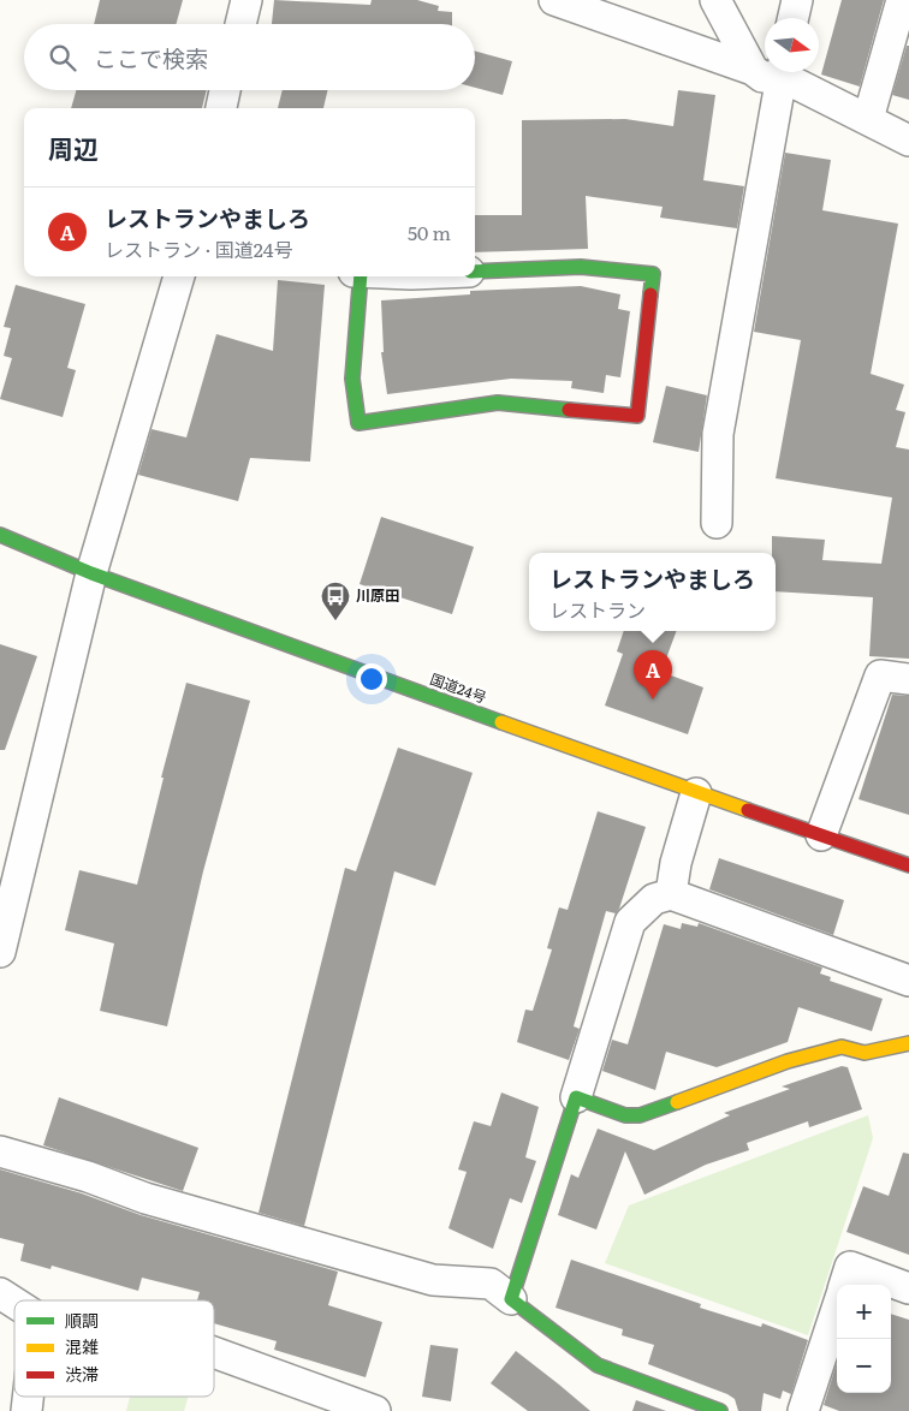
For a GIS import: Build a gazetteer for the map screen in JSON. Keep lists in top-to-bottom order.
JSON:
{
  "streets": {
    "main road": ["国道24号"]
  },
  "places": {
    "bus stop": ["川原田"]
  },
  "legend": ["順調", "混雑", "渋滞"],
  "north": "right",
  "page": {
    "search": "ここで検索",
    "heading": "周辺",
    "list": [
      {
        "mark": "A",
        "name": "レストランやましろ",
        "note": "レストラン · 国道24号",
        "value": "50 m"
      }
    ],
    "popup": ["レストランやましろ", "レストラン"],
    "pins": "A",
    "map_buttons": ["+", "−"]
  }
}
